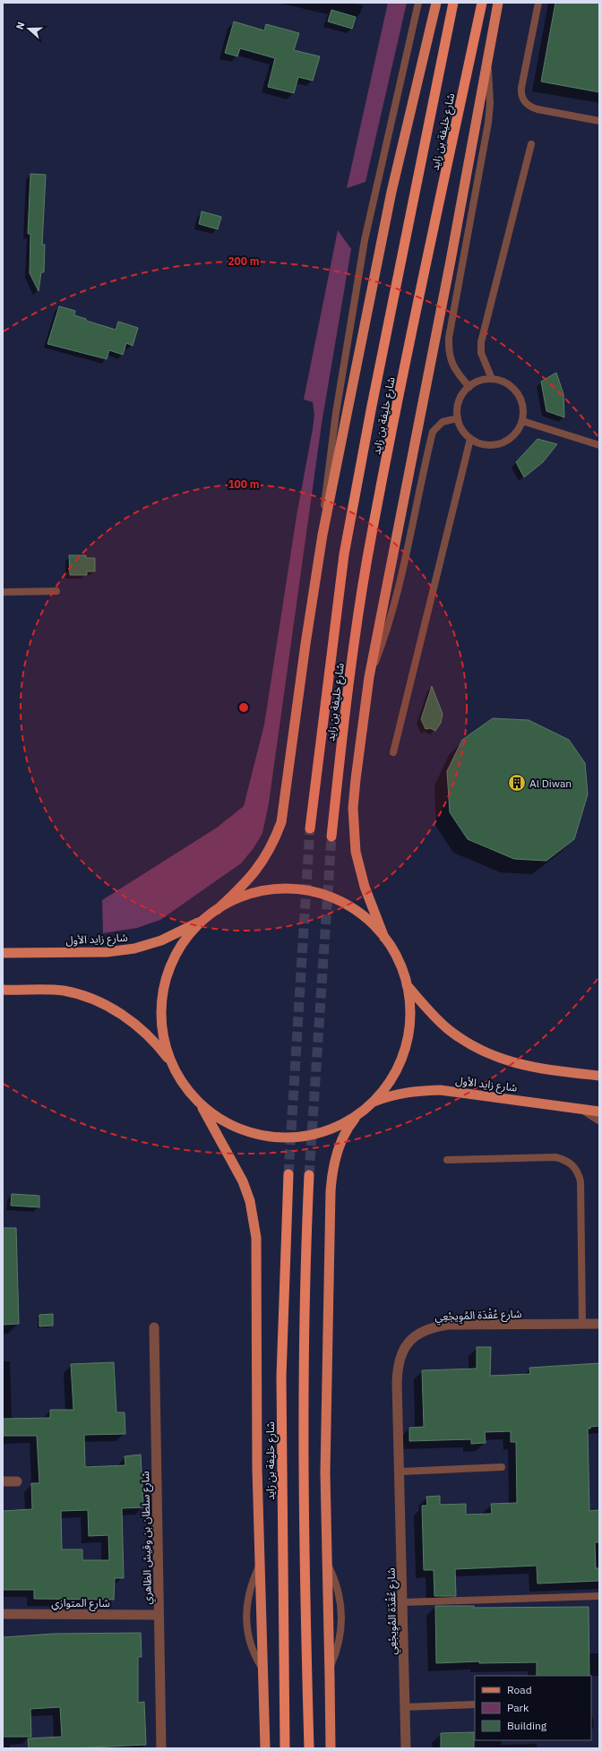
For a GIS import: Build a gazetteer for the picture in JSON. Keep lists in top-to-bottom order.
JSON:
{
  "streets": {
    "highway": ["شارع خليفة بن زايد"],
    "main road": ["شارع زايد الأول"],
    "street": ["شارع عُقْدَة المُوِيجْعِي", "شارع سلطان بن وقيش الظاهري", "شارع المتوازي"]
  },
  "crossings": [
    ["شارع سلطان بن وقيش الظاهري", "شارع المتوازي"]
  ],
  "places": {
    "building": ["Al Diwan"]
  },
  "legend": ["Road", "Park", "Building"],
  "north": "left",
  "rings": ["200 m", "100 m"]
}
